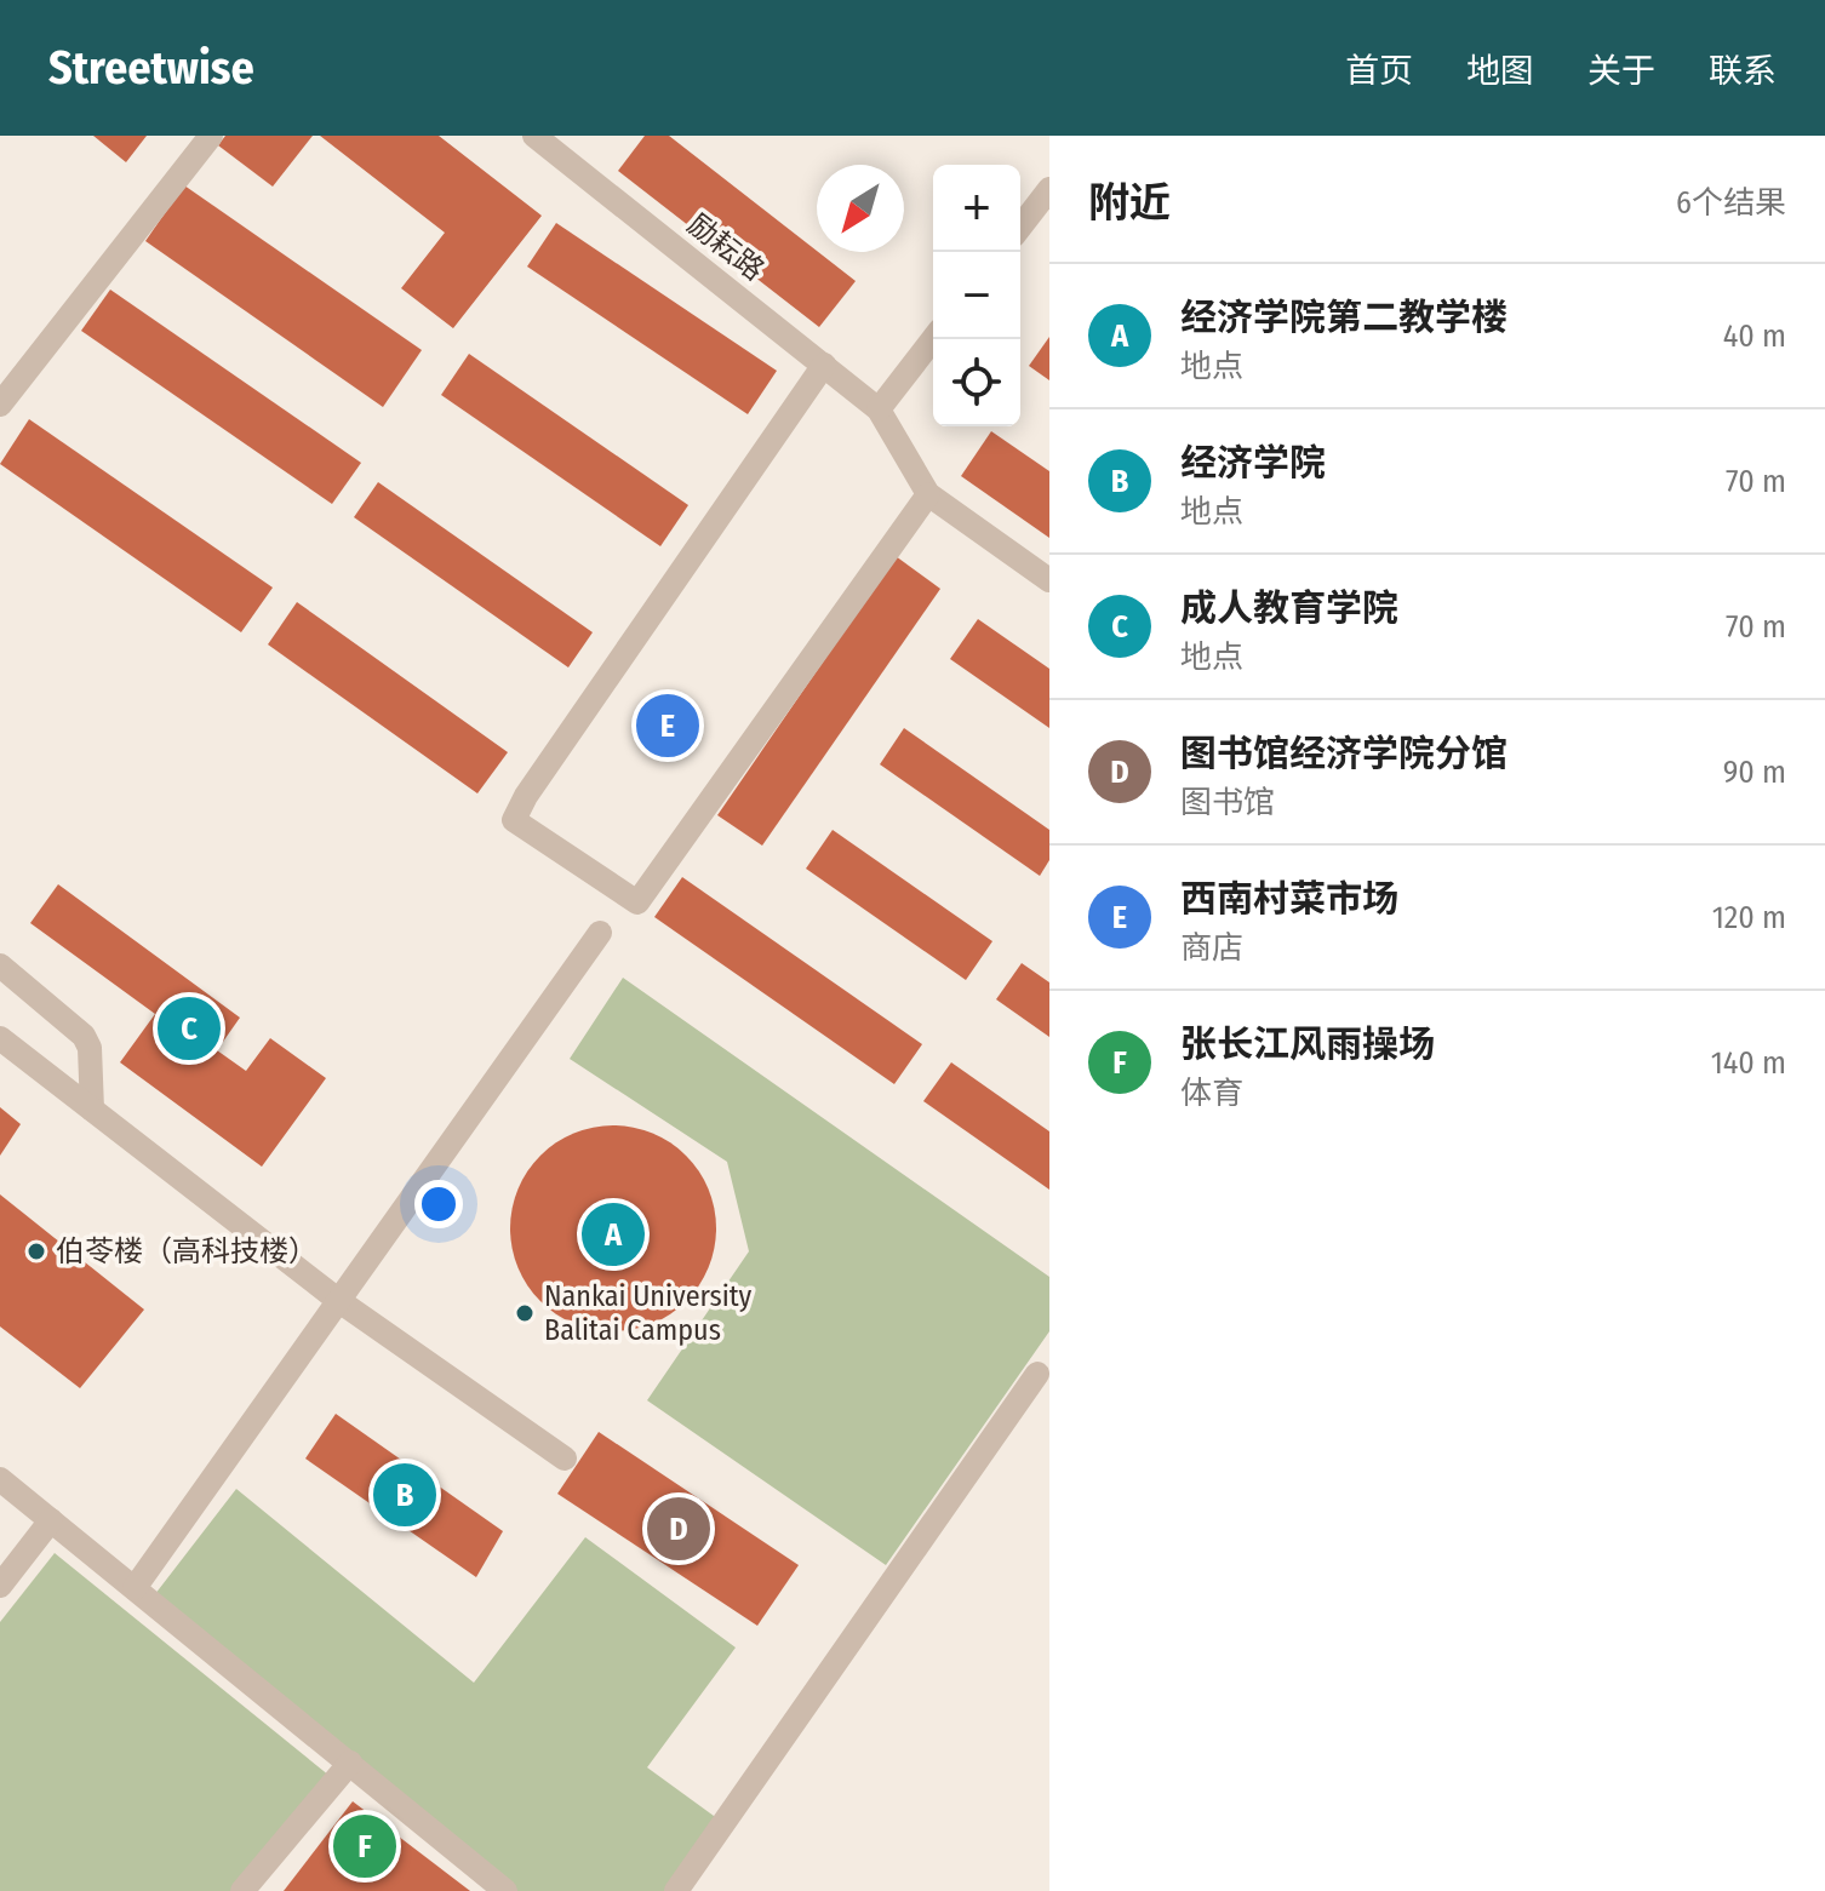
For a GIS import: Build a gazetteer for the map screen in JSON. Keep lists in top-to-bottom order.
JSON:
{
  "streets": {
    "street": ["励耘路"]
  },
  "places": ["伯苓楼（高科技楼）", "Nankai University Balitai Campus"],
  "north": "bottom left",
  "page": {
    "header": "Streetwise",
    "nav": [
      "首页",
      "地图",
      "关于",
      "联系"
    ],
    "heading": ["附近", "6个结果"],
    "map_buttons": ["+", "−"],
    "list": [
      {
        "mark": "A",
        "name": "经济学院第二教学楼",
        "note": "地点",
        "value": "40 m"
      },
      {
        "mark": "B",
        "name": "经济学院",
        "note": "地点",
        "value": "70 m"
      },
      {
        "mark": "C",
        "name": "成人教育学院",
        "note": "地点",
        "value": "70 m"
      },
      {
        "mark": "D",
        "name": "图书馆经济学院分馆",
        "note": "图书馆",
        "value": "90 m"
      },
      {
        "mark": "E",
        "name": "西南村菜市场",
        "note": "商店",
        "value": "120 m"
      },
      {
        "mark": "F",
        "name": "张长江风雨操场",
        "note": "体育",
        "value": "140 m"
      }
    ],
    "pins": [
      "E",
      "C",
      "A",
      "B",
      "D",
      "F"
    ]
  }
}
